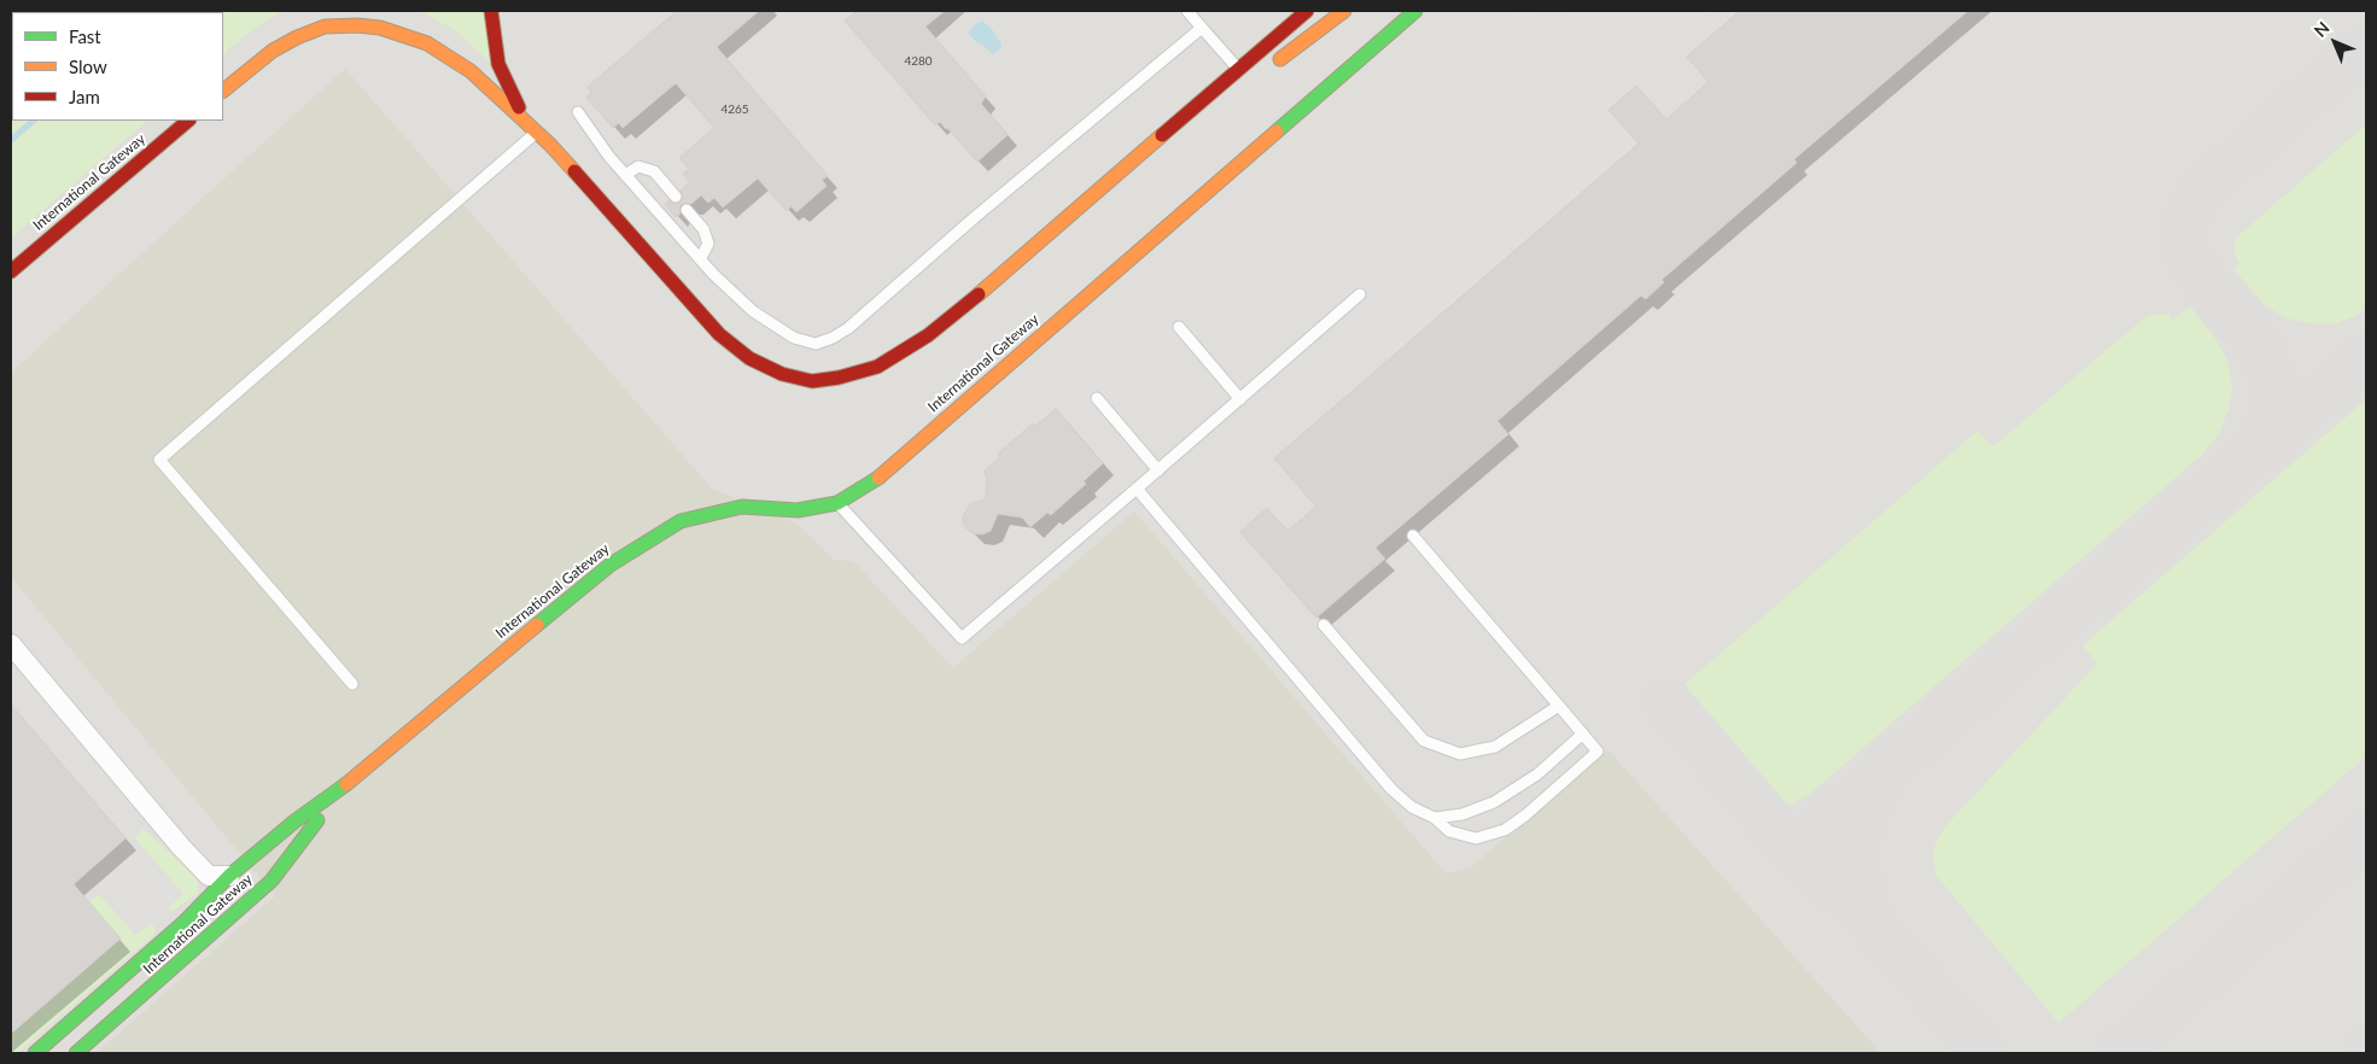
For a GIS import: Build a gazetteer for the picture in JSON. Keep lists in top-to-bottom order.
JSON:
{
  "streets": {
    "main road": ["International Gateway"]
  },
  "house_numbers": ["4280", "4265"],
  "legend": ["Fast", "Slow", "Jam"],
  "north": "top left"
}
